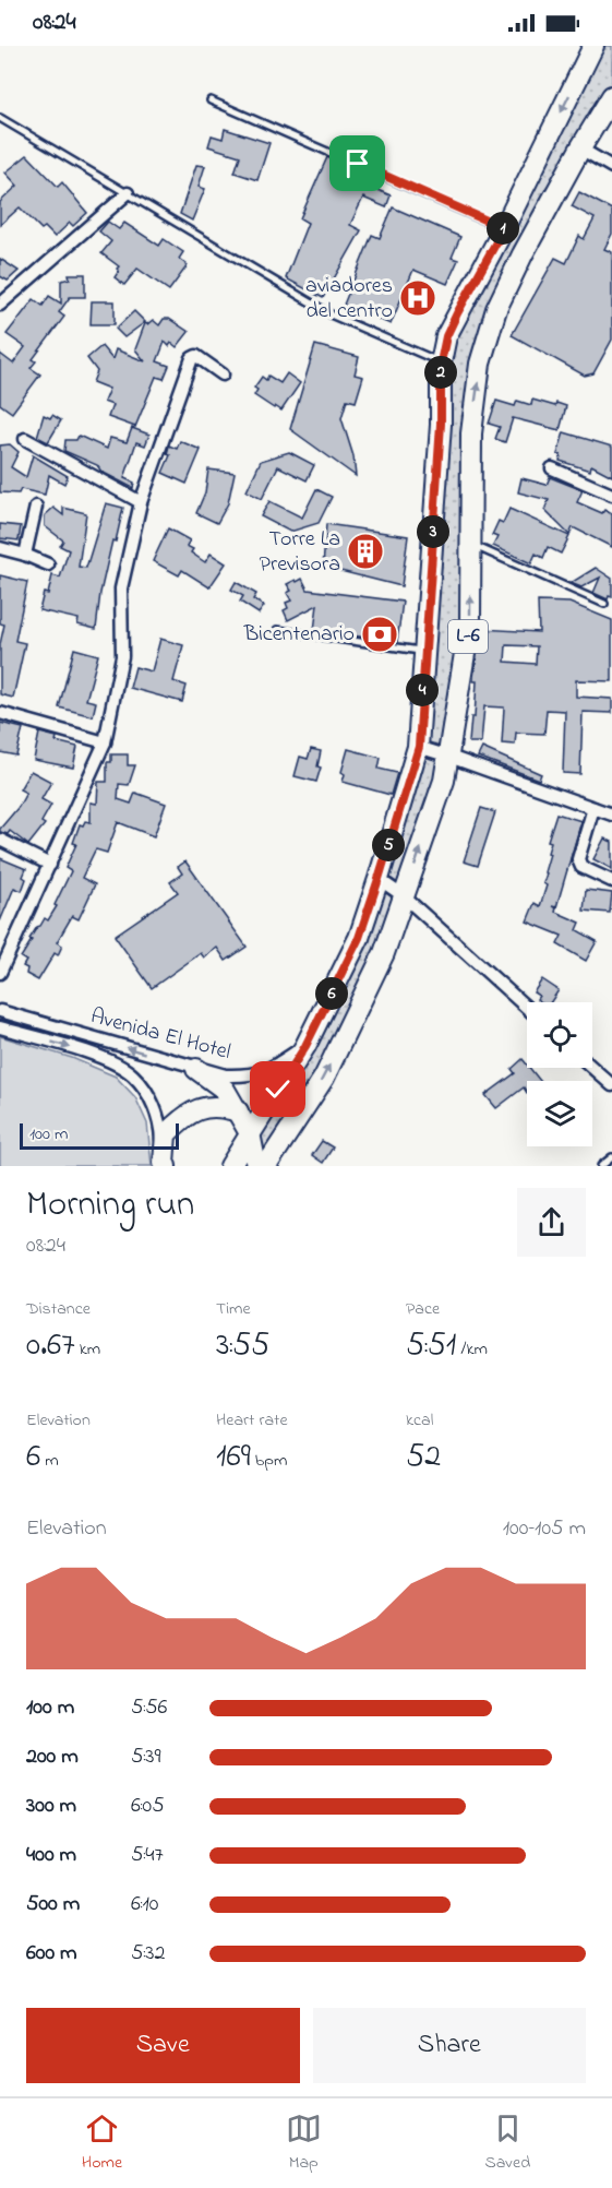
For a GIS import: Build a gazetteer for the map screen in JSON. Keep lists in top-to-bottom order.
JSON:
{
  "streets": {
    "main road": ["L-6"],
    "street": ["Avenida El Hotel"]
  },
  "crossings": [
    ["L-6", "Avenida El Hotel"]
  ],
  "places": {
    "hospital": ["aviadores del centro"],
    "building": ["Torre La Previsora"],
    "bank": ["Bicentenario"]
  },
  "scale_bar": "100 m",
  "page": {
    "status": "08:24",
    "pins": [
      "1",
      "2",
      "3",
      "4",
      "5",
      "6"
    ],
    "scale": "100 m",
    "heading": ["Morning run", "08:24"],
    "stats": [
      ["Distance", "0.67 km"],
      ["Time", "3:55"],
      ["Pace", "5:51 /km"],
      ["Elevation", "6 m"],
      ["Heart rate", "169 bpm"],
      ["kcal", "52"]
    ],
    "chart": ["Elevation", "100–105 m"],
    "list": [
      {
        "name": "100 m",
        "note": "5:56"
      },
      {
        "name": "200 m",
        "note": "5:39"
      },
      {
        "name": "300 m",
        "note": "6:05"
      },
      {
        "name": "400 m",
        "note": "5:47"
      },
      {
        "name": "500 m",
        "note": "6:10"
      },
      {
        "name": "600 m",
        "note": "5:32"
      }
    ],
    "buttons": ["Save", "Share"],
    "tabs": ["Home", "Map", "Saved"]
  }
}
